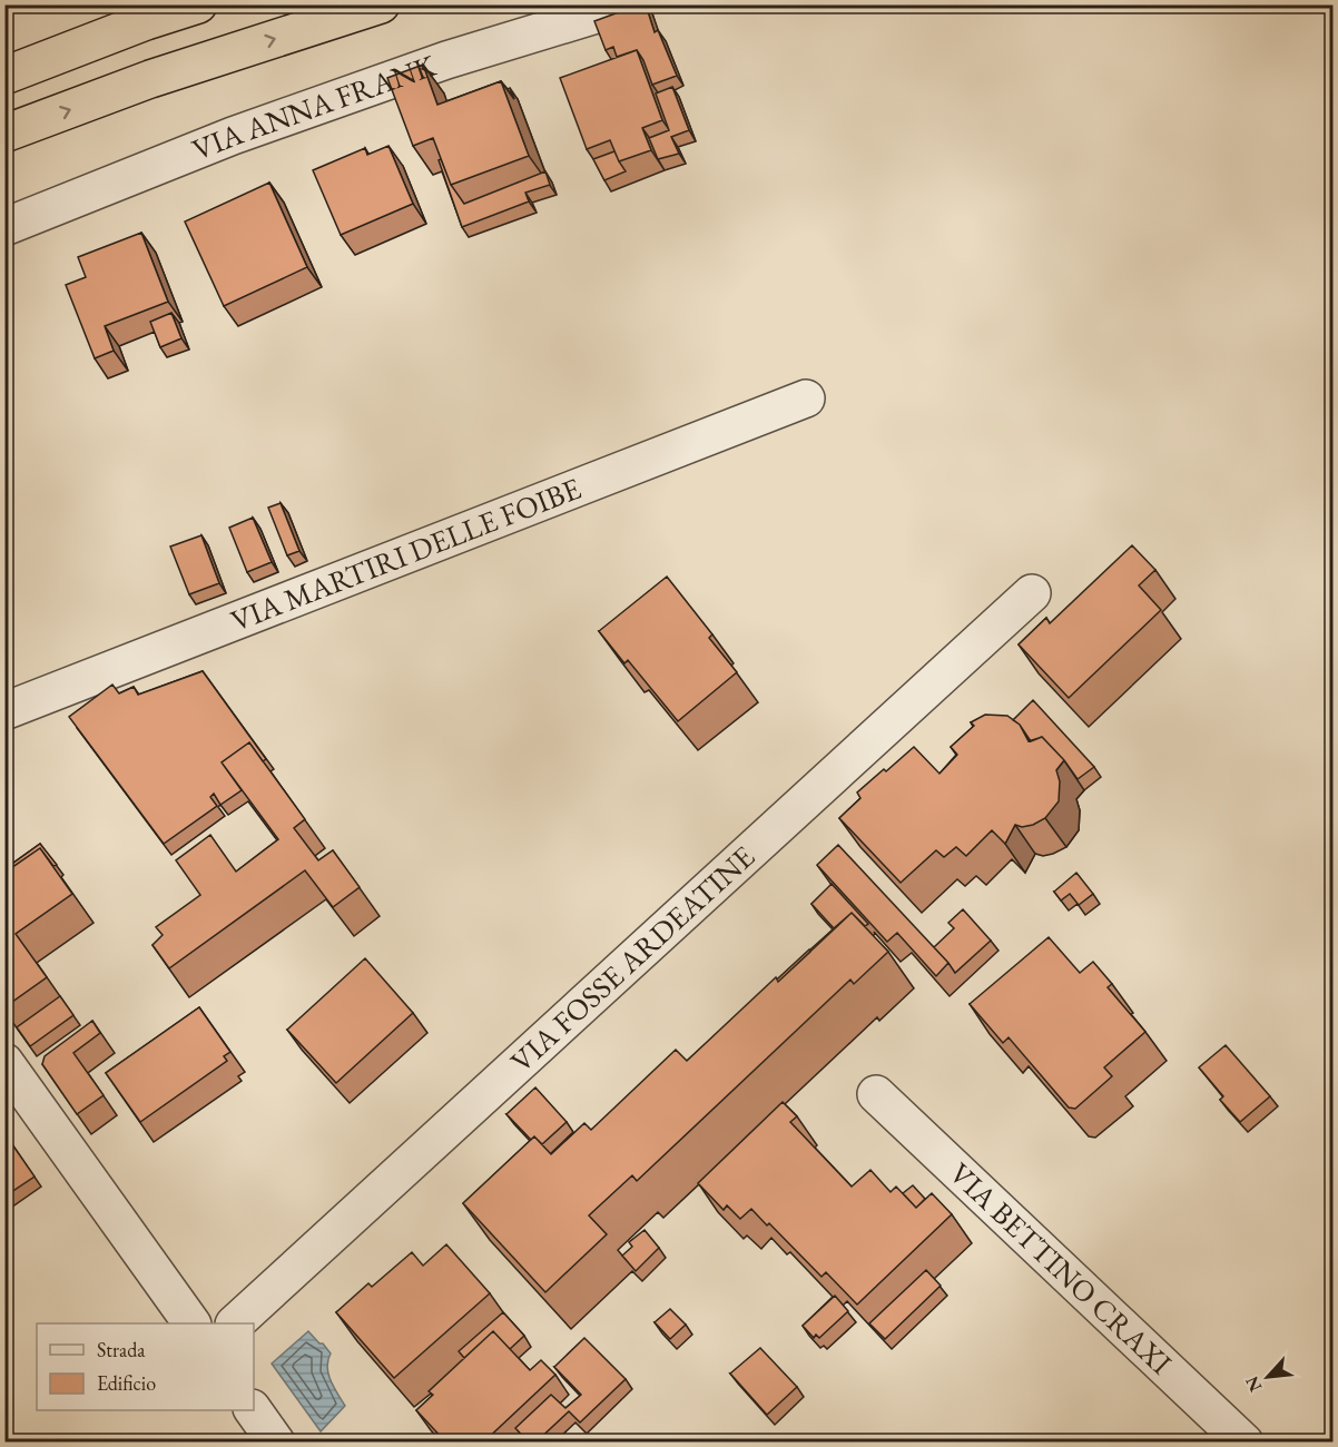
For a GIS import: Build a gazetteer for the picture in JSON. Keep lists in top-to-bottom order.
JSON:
{
  "streets": {
    "street": [
      "VIA ANNA FRANK",
      "VIA MARTIRI DELLE FOIBE",
      "VIA FOSSE ARDEATINE",
      "VIA BETTINO CRAXI"
    ]
  },
  "legend": ["Strada", "Edificio"],
  "north": "bottom left"
}
